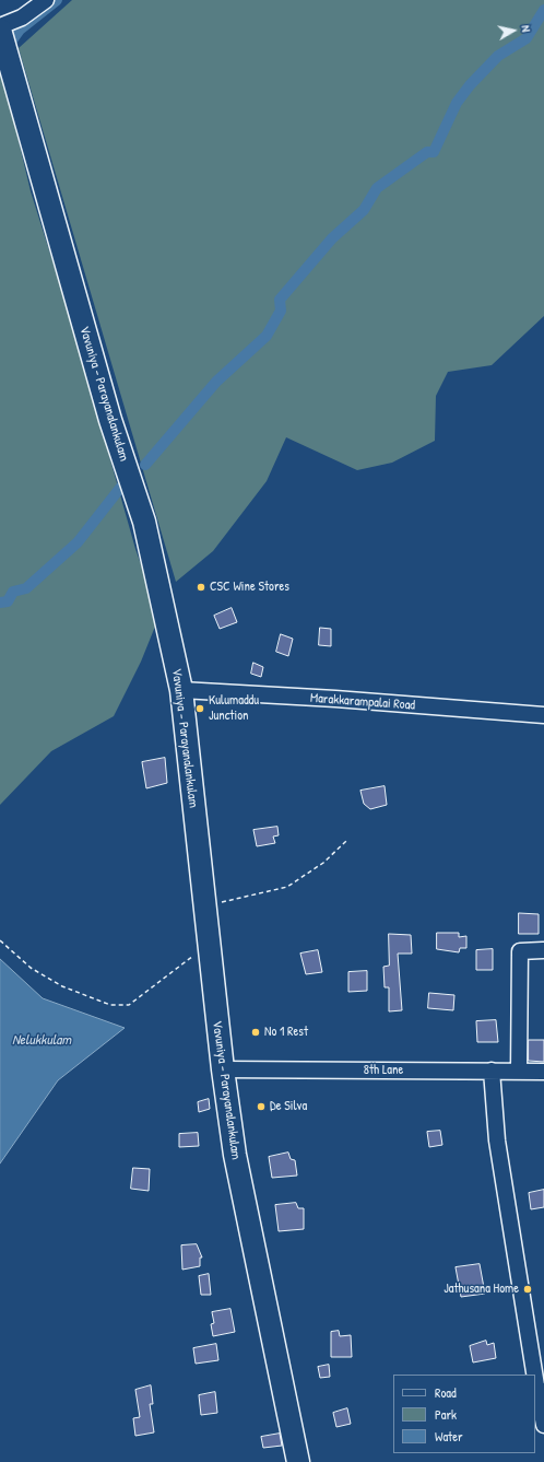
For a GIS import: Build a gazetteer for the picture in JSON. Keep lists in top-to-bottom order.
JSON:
{
  "streets": {
    "highway": ["Vavuniya - Parayanalankulam"],
    "street": ["Marakkarampalai Road", "8th Lane"]
  },
  "crossings": [
    ["Vavuniya - Parayanalankulam", "Marakkarampalai Road"],
    ["Vavuniya - Parayanalankulam", "8th Lane"]
  ],
  "water": ["Nelukkulam"],
  "places": [
    "CSC Wine Stores",
    "Kulumaddu Junction",
    "No 1 Rest",
    "De Silva",
    "Jathusana Home"
  ],
  "legend": ["Road", "Park", "Water"],
  "north": "right"
}
